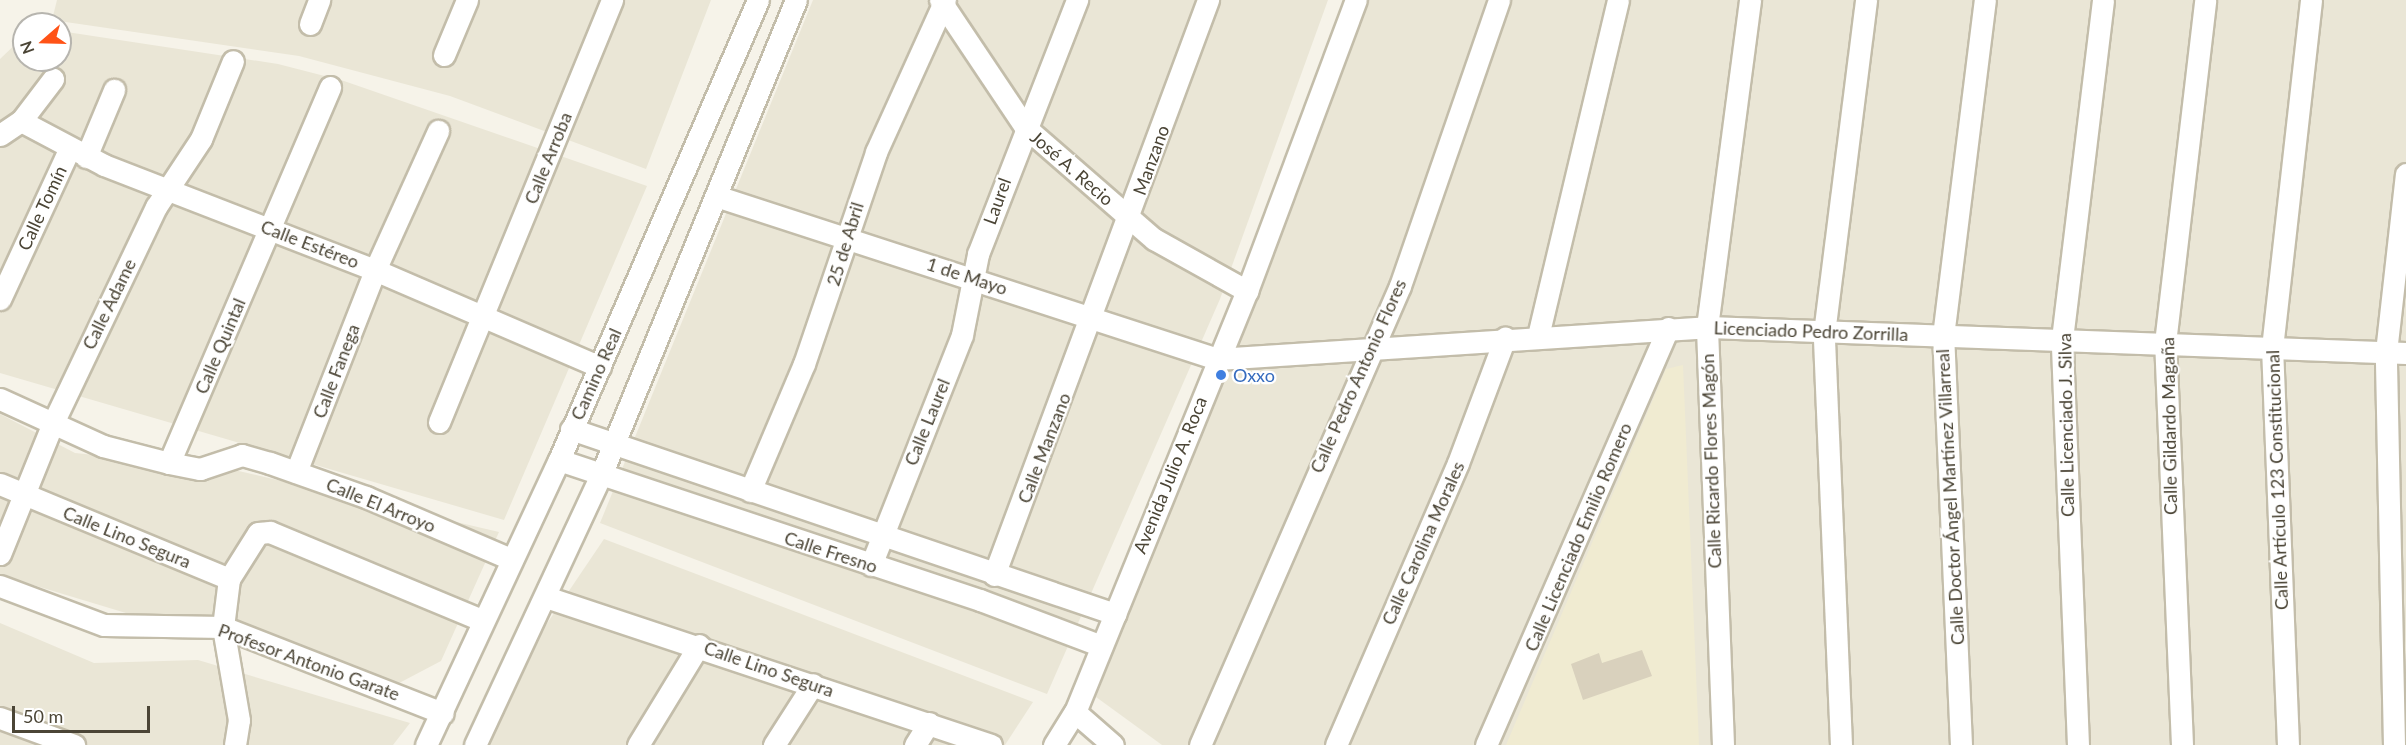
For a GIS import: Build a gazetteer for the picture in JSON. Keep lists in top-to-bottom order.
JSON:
{
  "streets": {
    "street": [
      "Calle Arroba",
      "Manzano",
      "José A. Recio",
      "Laurel",
      "Calle Tomín",
      "Calle Estéreo",
      "25 de Abril",
      "1 de Mayo",
      "Calle Adame",
      "Licenciado Pedro Zorrilla",
      "Calle Quintal",
      "Calle Fanega",
      "Camino Real",
      "Calle Pedro Antonio Flores",
      "Calle Laurel",
      "Calle Licenciado J. Silva",
      "Calle Gildardo Magaña",
      "Calle Manzano",
      "Calle Ricardo Flores Magón",
      "Avenida Julio A. Roca",
      "Calle Artículo 123 Constitucional",
      "Calle Doctor Ángel Martínez Villarreal",
      "Calle El Arroyo",
      "Calle Lino Segura",
      "Calle Licenciado Emilio Romero",
      "Calle Carolina Morales",
      "Calle Fresno",
      "Profesor Antonio Garate"
    ]
  },
  "crossings": [
    ["Calle Arroba", "Calle Estéreo"],
    ["Manzano", "José A. Recio"],
    ["Manzano", "1 de Mayo"],
    ["Manzano", "Calle Manzano"],
    ["José A. Recio", "Laurel"],
    ["José A. Recio", "25 de Abril"],
    ["José A. Recio", "Avenida Julio A. Roca"],
    ["Laurel", "1 de Mayo"],
    ["Laurel", "Calle Laurel"],
    ["Calle Tomín", "Calle Estéreo"],
    ["Calle Estéreo", "Calle Adame"],
    ["Calle Estéreo", "Calle Quintal"],
    ["Calle Estéreo", "Calle Fanega"],
    ["Calle Estéreo", "Camino Real"],
    ["25 de Abril", "1 de Mayo"],
    ["25 de Abril", "Calle Fresno"],
    ["1 de Mayo", "Licenciado Pedro Zorrilla"],
    ["1 de Mayo", "Calle Laurel"],
    ["1 de Mayo", "Calle Manzano"],
    ["1 de Mayo", "Avenida Julio A. Roca"],
    ["Calle Adame", "Calle Lino Segura"],
    ["Licenciado Pedro Zorrilla", "Calle Pedro Antonio Flores"],
    ["Licenciado Pedro Zorrilla", "Calle Licenciado J. Silva"],
    ["Licenciado Pedro Zorrilla", "Calle Gildardo Magaña"],
    ["Licenciado Pedro Zorrilla", "Calle Ricardo Flores Magón"],
    ["Licenciado Pedro Zorrilla", "Avenida Julio A. Roca"],
    ["Licenciado Pedro Zorrilla", "Calle Artículo 123 Constitucional"],
    ["Licenciado Pedro Zorrilla", "Calle Doctor Ángel Martínez Villarreal"],
    ["Licenciado Pedro Zorrilla", "Calle Licenciado Emilio Romero"],
    ["Licenciado Pedro Zorrilla", "Calle Carolina Morales"],
    ["Calle Quintal", "Calle El Arroyo"],
    ["Calle Fanega", "Calle El Arroyo"],
    ["Camino Real", "Calle El Arroyo"],
    ["Camino Real", "Calle Fresno"],
    ["Camino Real", "Profesor Antonio Garate"],
    ["Calle Laurel", "Calle Fresno"],
    ["Calle Manzano", "Calle Fresno"],
    ["Avenida Julio A. Roca", "Calle Fresno"]
  ],
  "places": ["Oxxo"],
  "scale_bar": "50 m",
  "north": "left"
}
